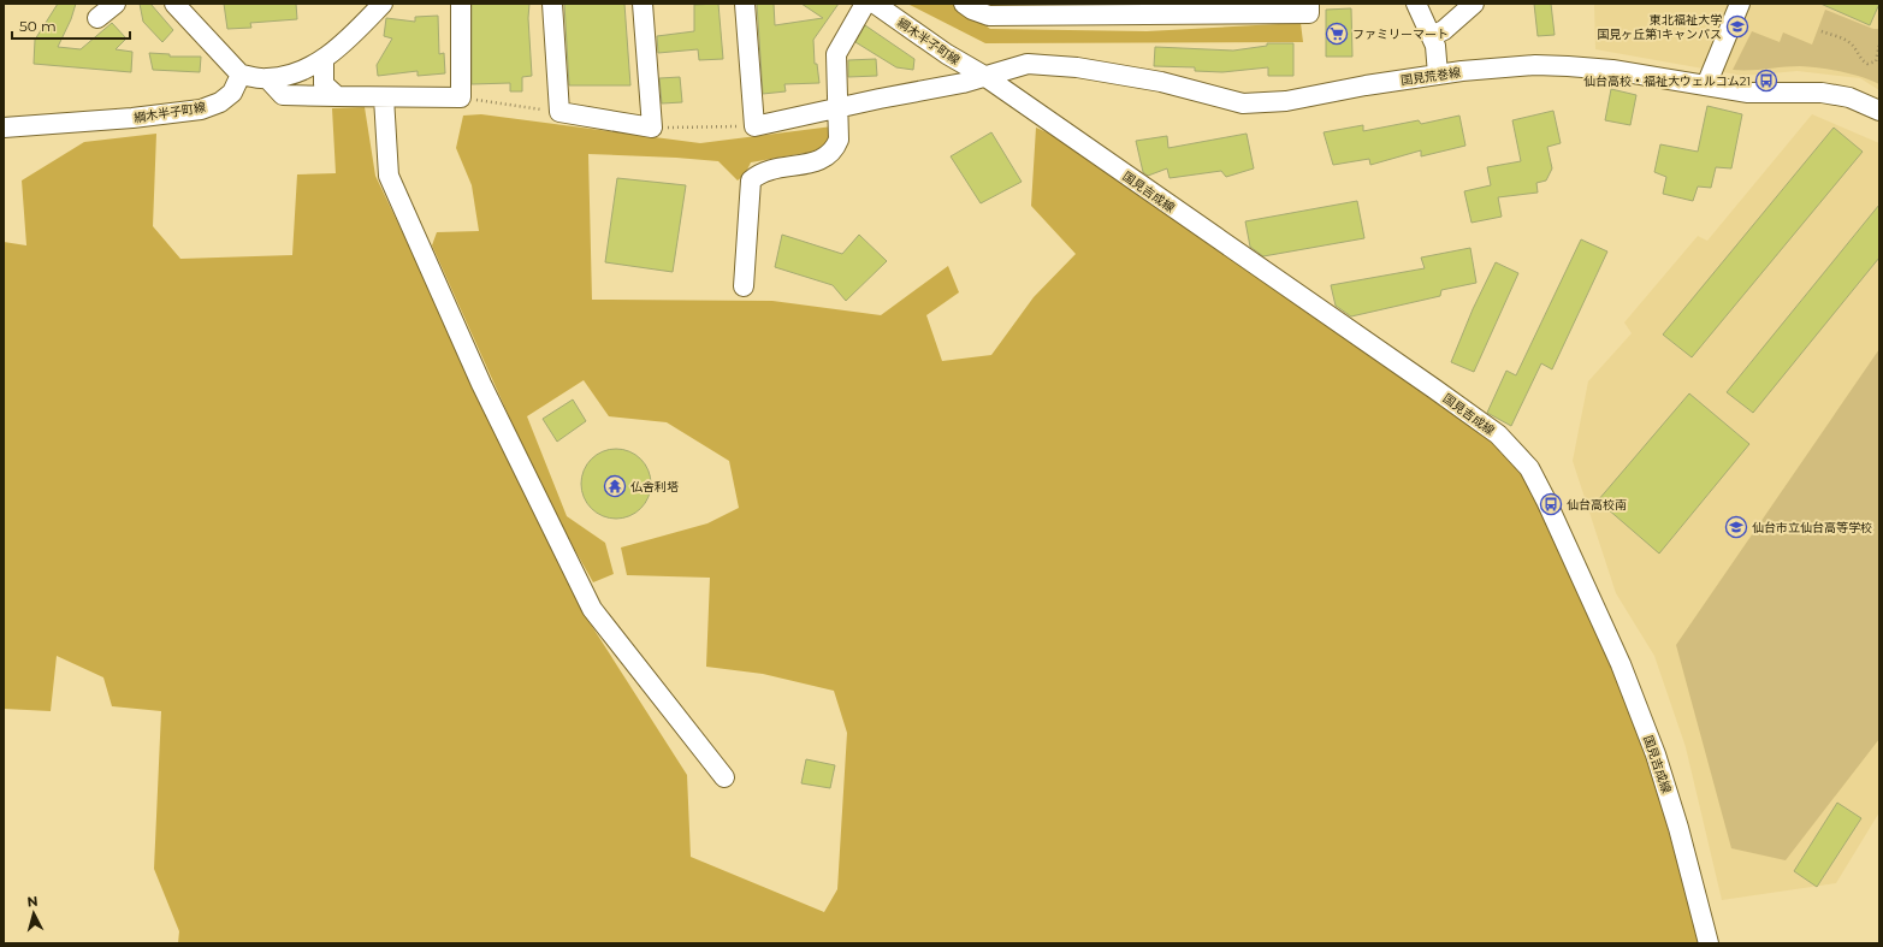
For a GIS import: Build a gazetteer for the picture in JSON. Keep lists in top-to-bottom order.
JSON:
{
  "streets": {
    "street": ["綱木半子町線", "国見荒巻線", "国見吉成線"]
  },
  "crossings": [
    ["綱木半子町線", "国見荒巻線"],
    ["綱木半子町線", "国見吉成線"],
    ["国見荒巻線", "国見吉成線"]
  ],
  "places": {
    "school or university": ["東北福祉大学 国見ヶ丘第1キャンパス", "仙台市立仙台高等学校"],
    "supermarket": ["ファミリーマート"],
    "bus stop": ["仙台高校・福祉大ウェルコム21", "仙台高校南"],
    "temple": ["仏舎利塔"]
  },
  "scale_bar": "50 m",
  "north": "top"
}
